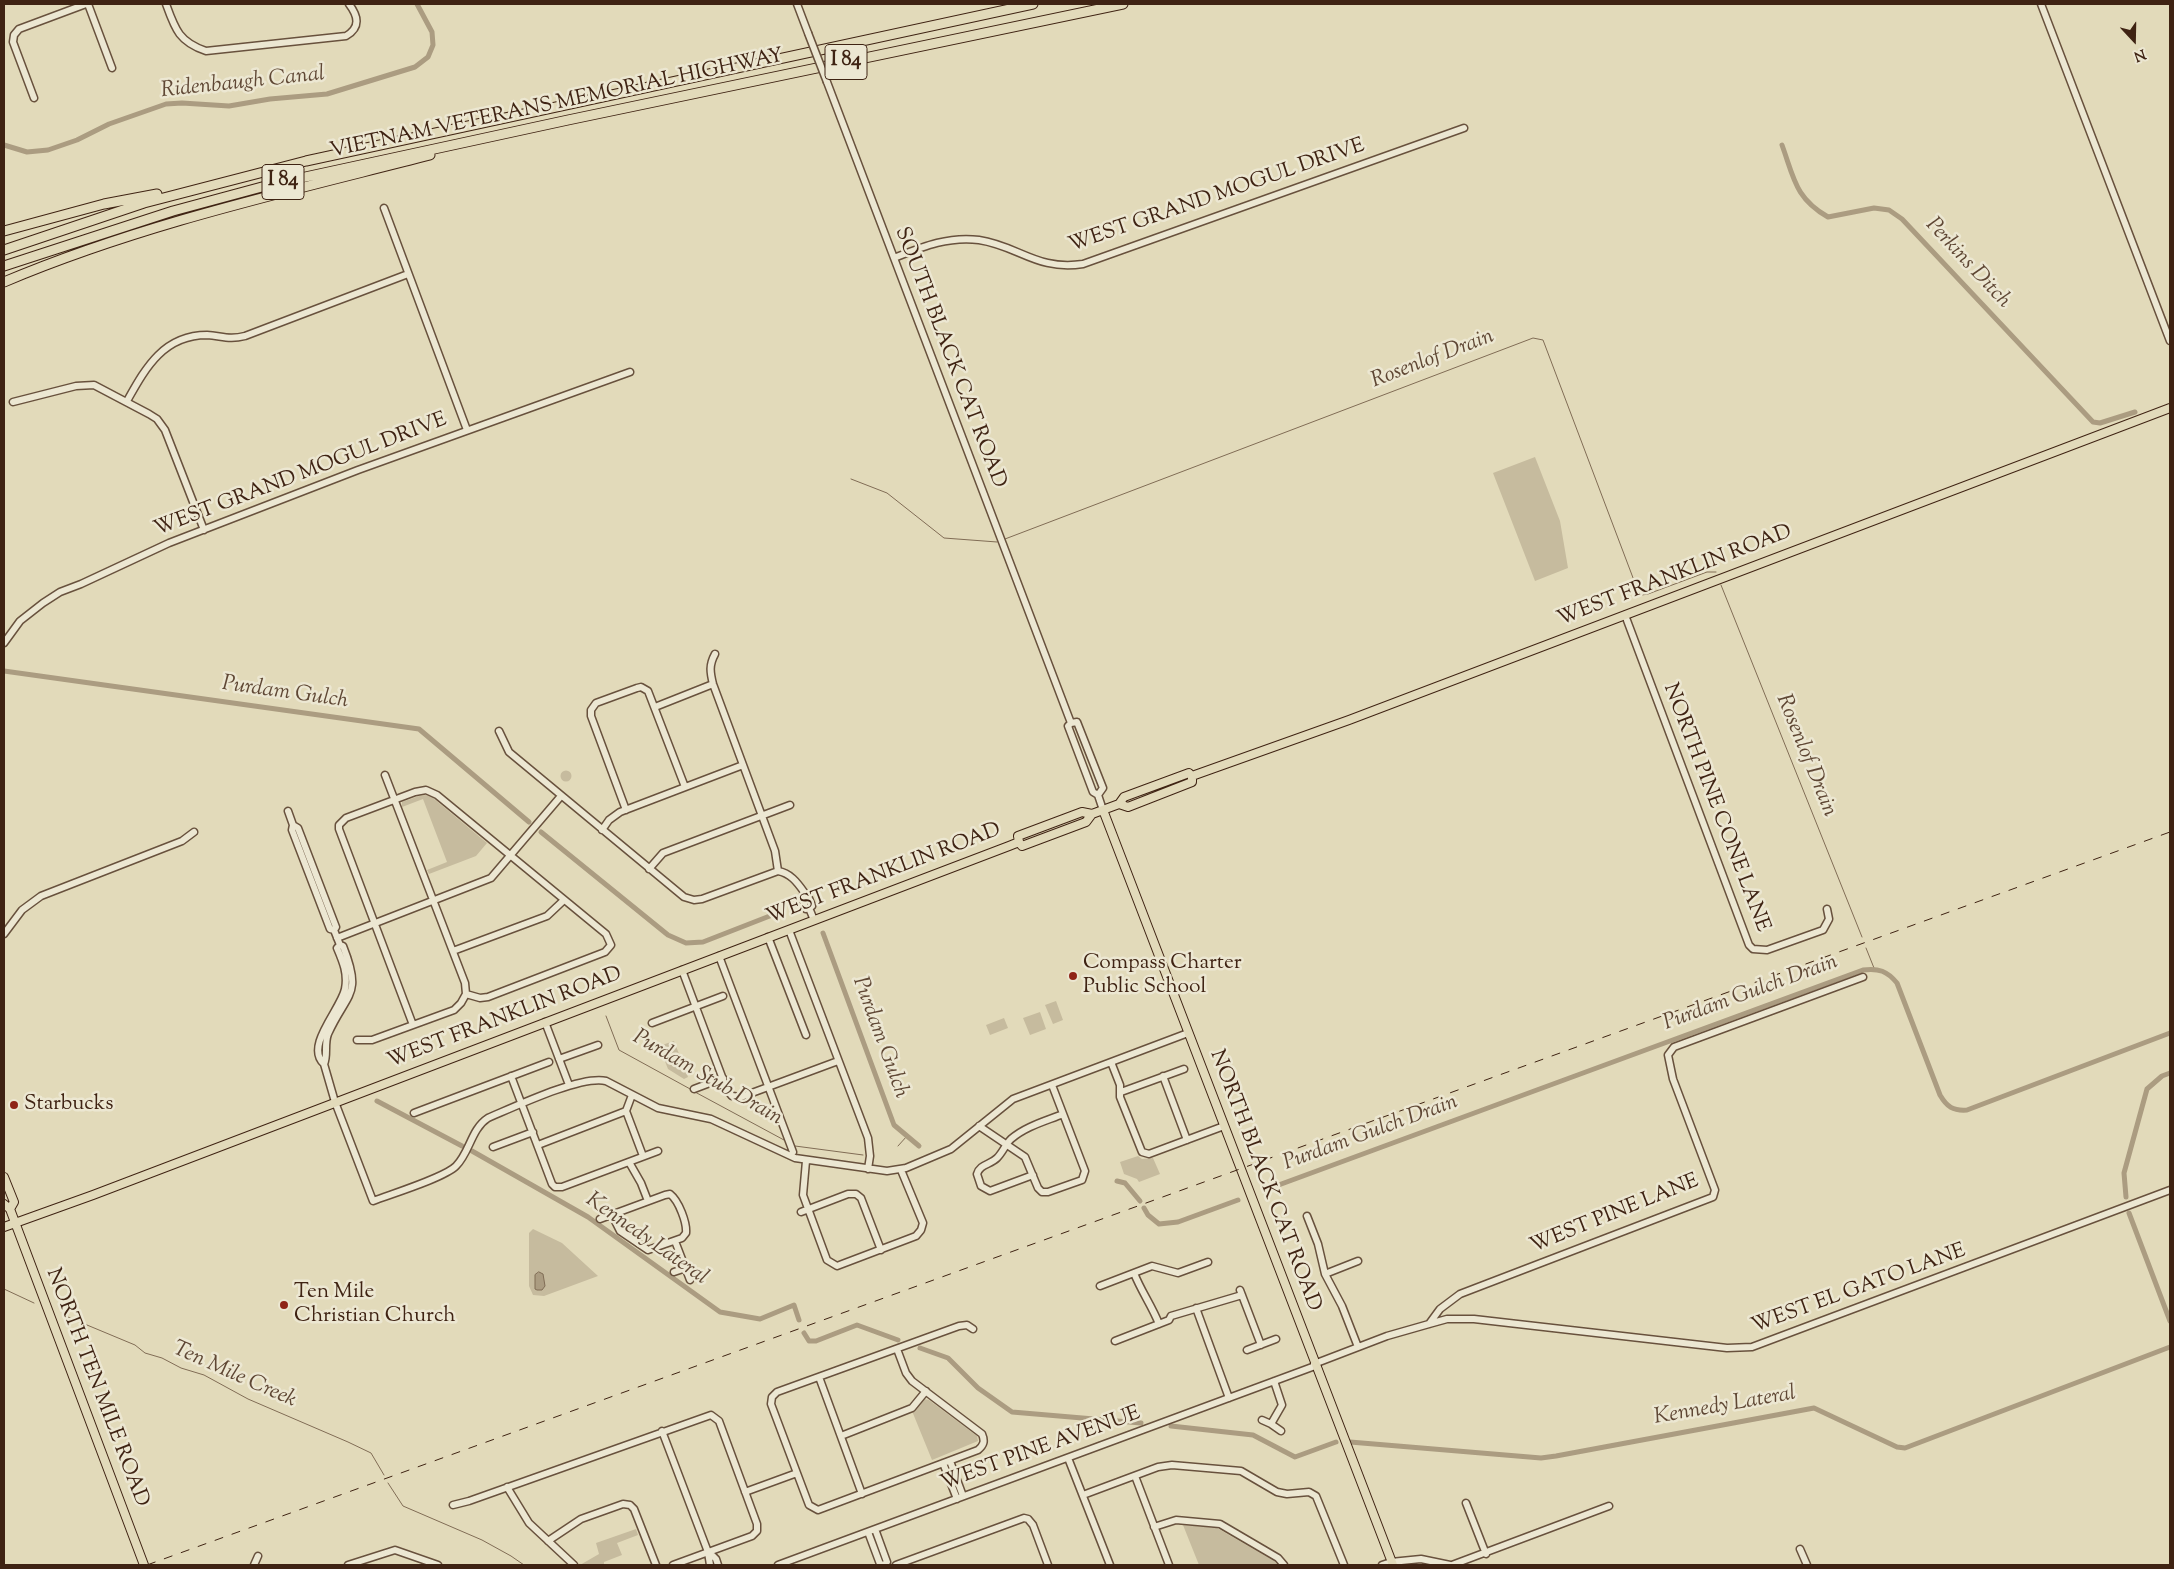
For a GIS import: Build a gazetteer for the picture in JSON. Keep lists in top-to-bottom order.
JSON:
{
  "streets": {
    "highway": ["I 84", "VIETNAM VETERANS MEMORIAL HIGHWAY"],
    "main road": ["WEST FRANKLIN ROAD", "NORTH BLACK CAT ROAD", "NORTH TEN MILE ROAD"],
    "street": [
      "WEST GRAND MOGUL DRIVE",
      "SOUTH BLACK CAT ROAD",
      "NORTH PINE CONE LANE",
      "WEST PINE LANE",
      "WEST EL GATO LANE",
      "WEST PINE AVENUE"
    ]
  },
  "crossings": [
    ["WEST GRAND MOGUL DRIVE", "SOUTH BLACK CAT ROAD"],
    ["SOUTH BLACK CAT ROAD", "WEST FRANKLIN ROAD"],
    ["SOUTH BLACK CAT ROAD", "NORTH BLACK CAT ROAD"],
    ["WEST FRANKLIN ROAD", "NORTH PINE CONE LANE"],
    ["WEST FRANKLIN ROAD", "NORTH BLACK CAT ROAD"],
    ["WEST FRANKLIN ROAD", "NORTH TEN MILE ROAD"],
    ["NORTH BLACK CAT ROAD", "WEST PINE AVENUE"],
    ["WEST PINE LANE", "WEST EL GATO LANE"]
  ],
  "water": [
    "Ridenbaugh Canal",
    "Perkins Ditch",
    "Rosenlof Drain",
    "Purdam Gulch",
    "Purdam Gulch Drain",
    "Purdam Stub Drain",
    "Kennedy Lateral",
    "Ten Mile Creek"
  ],
  "places": ["Compass Charter Public School", "Starbucks", "Ten Mile Christian Church"],
  "north": "bottom"
}
